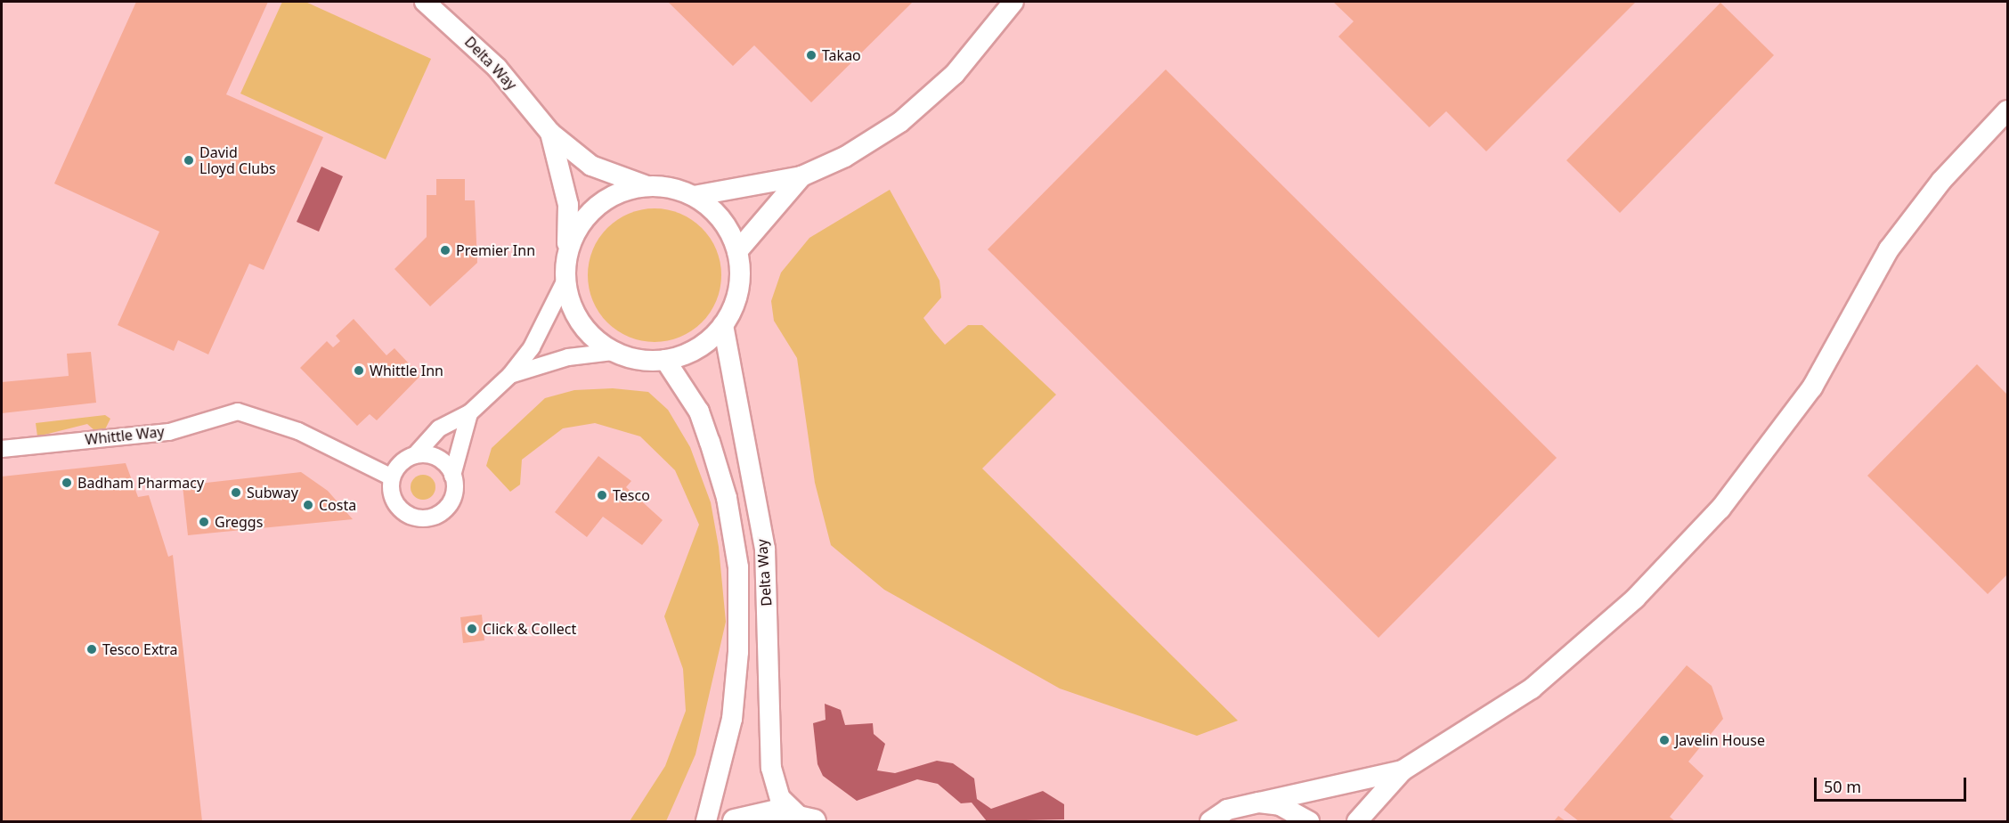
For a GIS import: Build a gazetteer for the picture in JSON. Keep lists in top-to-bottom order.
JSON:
{
  "streets": {
    "street": ["Delta Way", "Whittle Way"]
  },
  "places": [
    "Takao",
    "David Lloyd Clubs",
    "Premier Inn",
    "Whittle Inn",
    "Badham Pharmacy",
    "Subway",
    "Tesco",
    "Costa",
    "Greggs",
    "Click & Collect",
    "Tesco Extra",
    "Javelin House"
  ],
  "scale_bar": "50 m"
}
